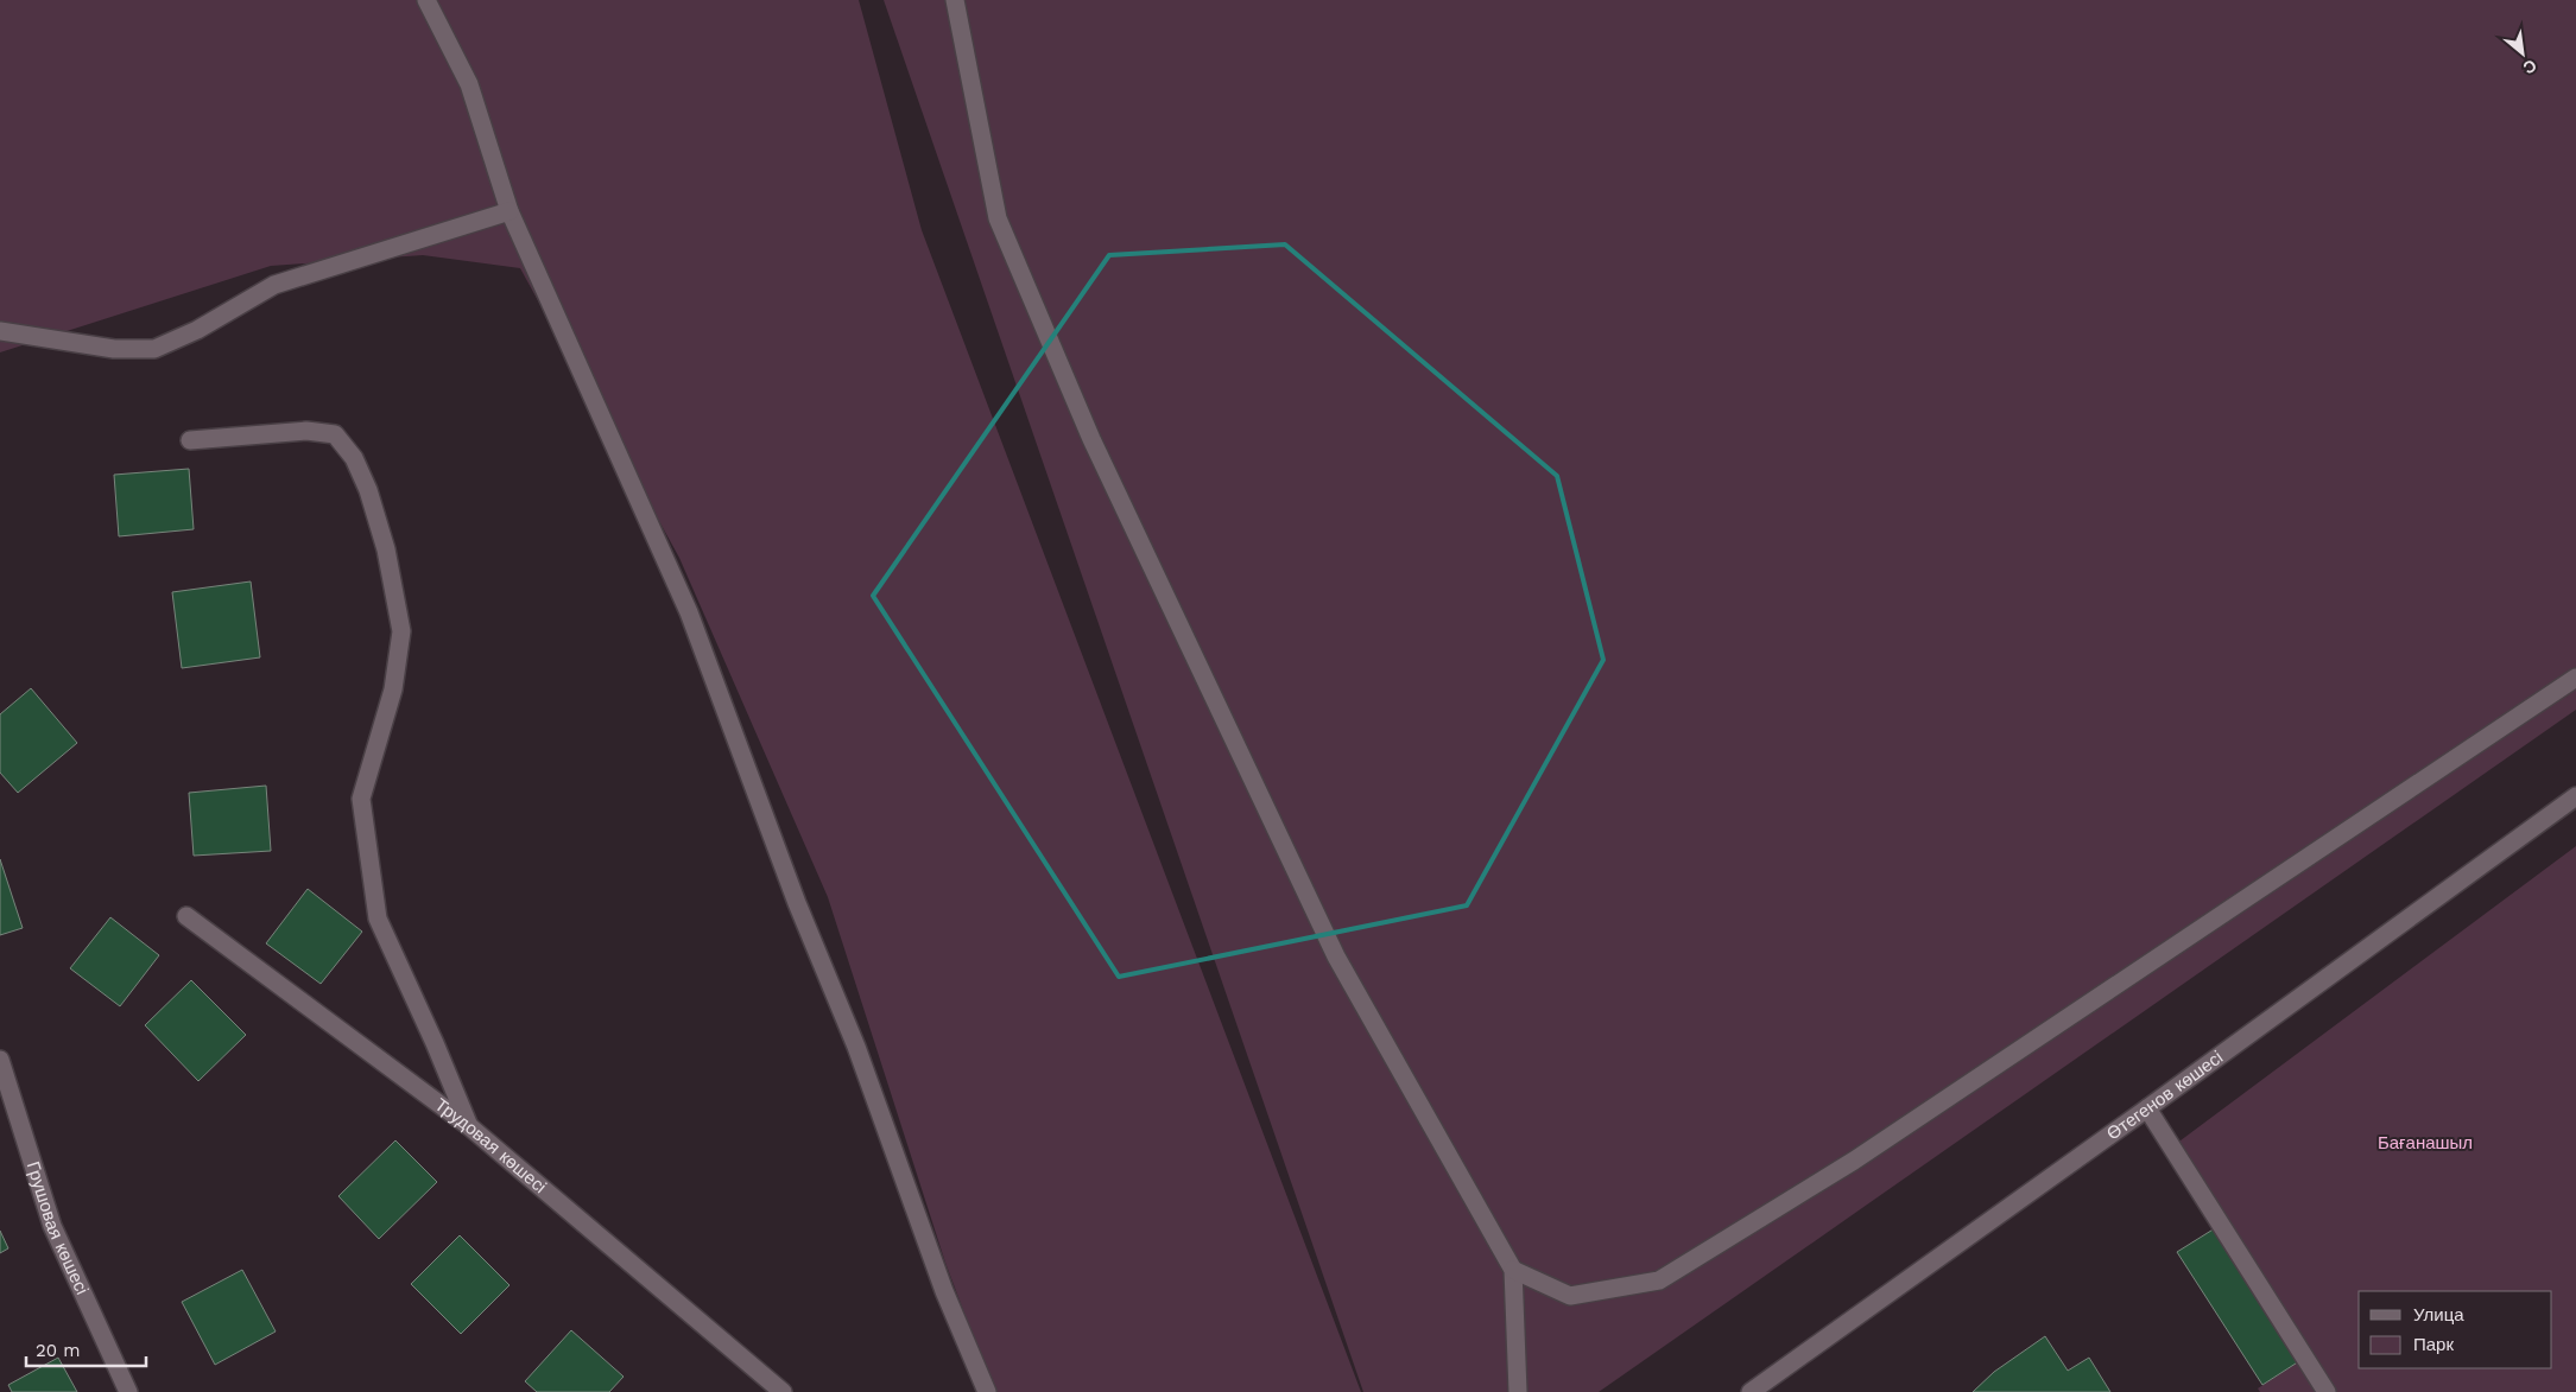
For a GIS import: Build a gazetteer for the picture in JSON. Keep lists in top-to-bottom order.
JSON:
{
  "streets": {
    "street": ["Өтегенов көшесі", "Трудовая көшесі", "Грушовая көшесі"]
  },
  "parks": ["Бағанашыл"],
  "legend": ["Улица", "Парк"],
  "scale_bar": "20 m",
  "north": "bottom right"
}
